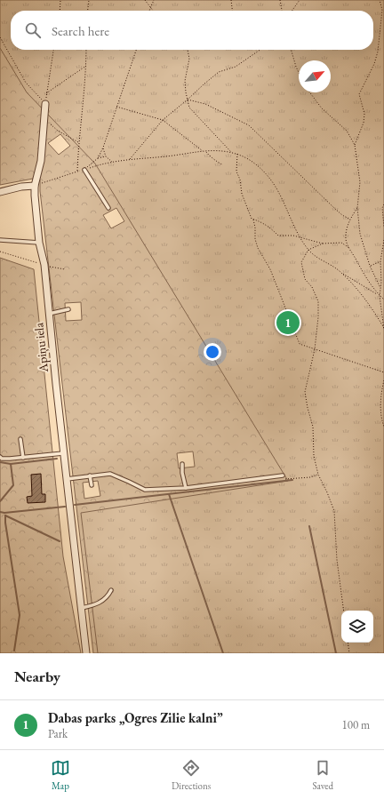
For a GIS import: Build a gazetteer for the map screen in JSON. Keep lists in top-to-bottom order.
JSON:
{
  "streets": {
    "street": ["Apiņu iela"]
  },
  "north": "top right",
  "page": {
    "search": "Search here",
    "pins": "1",
    "heading": "Nearby",
    "list": [
      {
        "mark": "1",
        "name": "Dabas parks „Ogres Zilie kalni”",
        "note": "Park",
        "value": "100 m"
      }
    ],
    "nav": ["Map", "Directions", "Saved"]
  }
}
